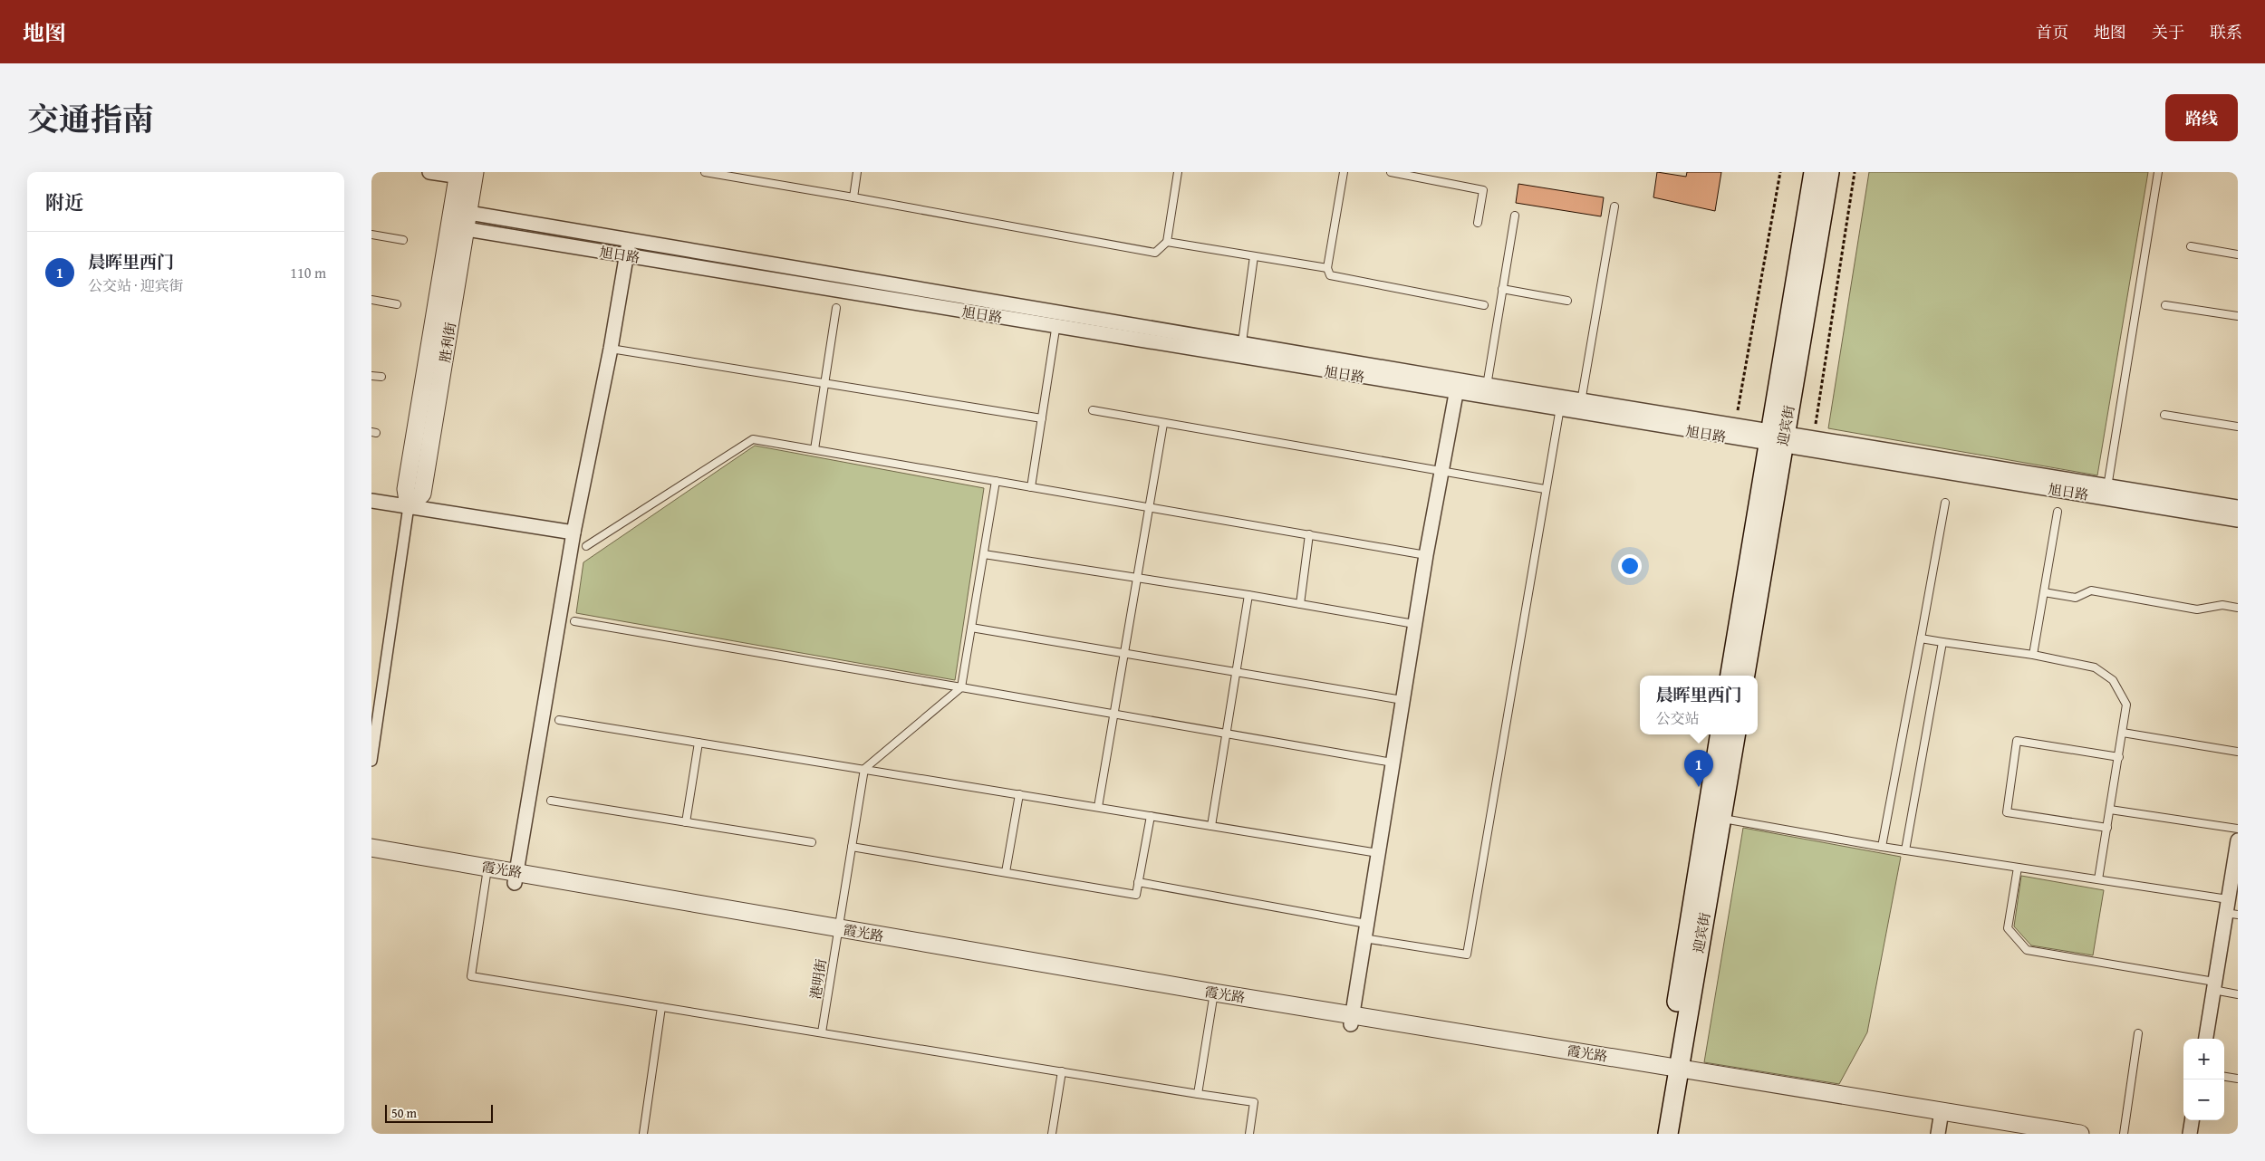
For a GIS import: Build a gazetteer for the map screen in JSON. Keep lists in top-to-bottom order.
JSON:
{
  "streets": {
    "main road": ["迎宾街"],
    "street": ["旭日路", "胜利街", "霞光路"],
    "lane": ["港明街"]
  },
  "crossings": [
    ["旭日路", "胜利街"],
    ["旭日路", "迎宾街"],
    ["迎宾街", "霞光路"],
    ["霞光路", "港明街"]
  ],
  "scale_bar": "50 m",
  "page": {
    "header": "地图",
    "nav": [
      "首页",
      "地图",
      "关于",
      "联系"
    ],
    "title": "交通指南",
    "buttons": "路线",
    "heading": "附近",
    "list": [
      {
        "mark": "1",
        "name": "晨晖里西门",
        "note": "公交站 · 迎宾街",
        "value": "110 m"
      }
    ],
    "popup": ["晨晖里西门", "公交站"],
    "pins": "1",
    "map_buttons": ["+", "−"],
    "scale": "50 m"
  }
}
